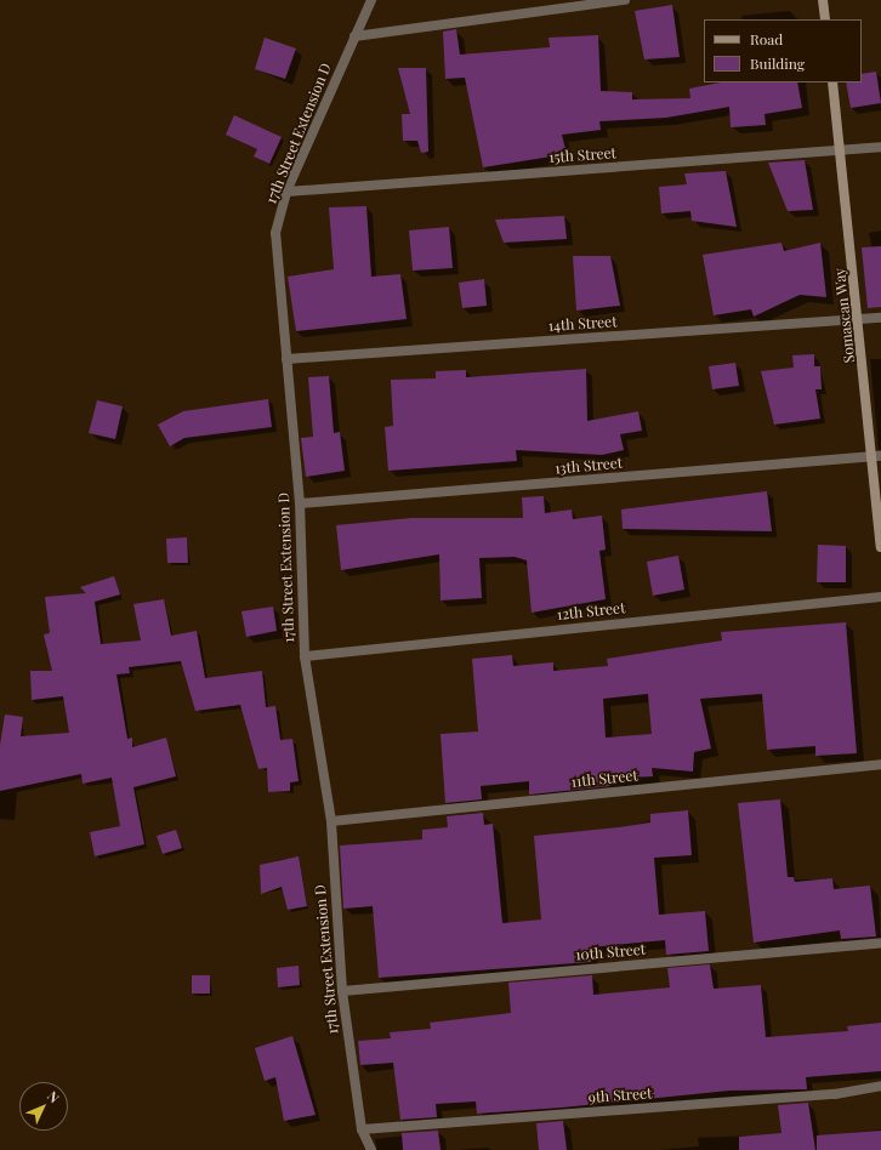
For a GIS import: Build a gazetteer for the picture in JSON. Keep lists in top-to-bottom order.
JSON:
{
  "streets": {
    "street": [
      "17th Street Extension D",
      "15th Street",
      "Somascan Way",
      "14th Street",
      "13th Street",
      "12th Street",
      "11th Street",
      "10th Street",
      "9th Street"
    ]
  },
  "crossings": [
    ["17th Street Extension D", "15th Street"],
    ["17th Street Extension D", "14th Street"],
    ["17th Street Extension D", "13th Street"],
    ["17th Street Extension D", "12th Street"],
    ["17th Street Extension D", "11th Street"],
    ["17th Street Extension D", "10th Street"],
    ["17th Street Extension D", "9th Street"],
    ["15th Street", "Somascan Way"],
    ["Somascan Way", "14th Street"],
    ["Somascan Way", "13th Street"]
  ],
  "legend": ["Road", "Building"],
  "north": "top right"
}
